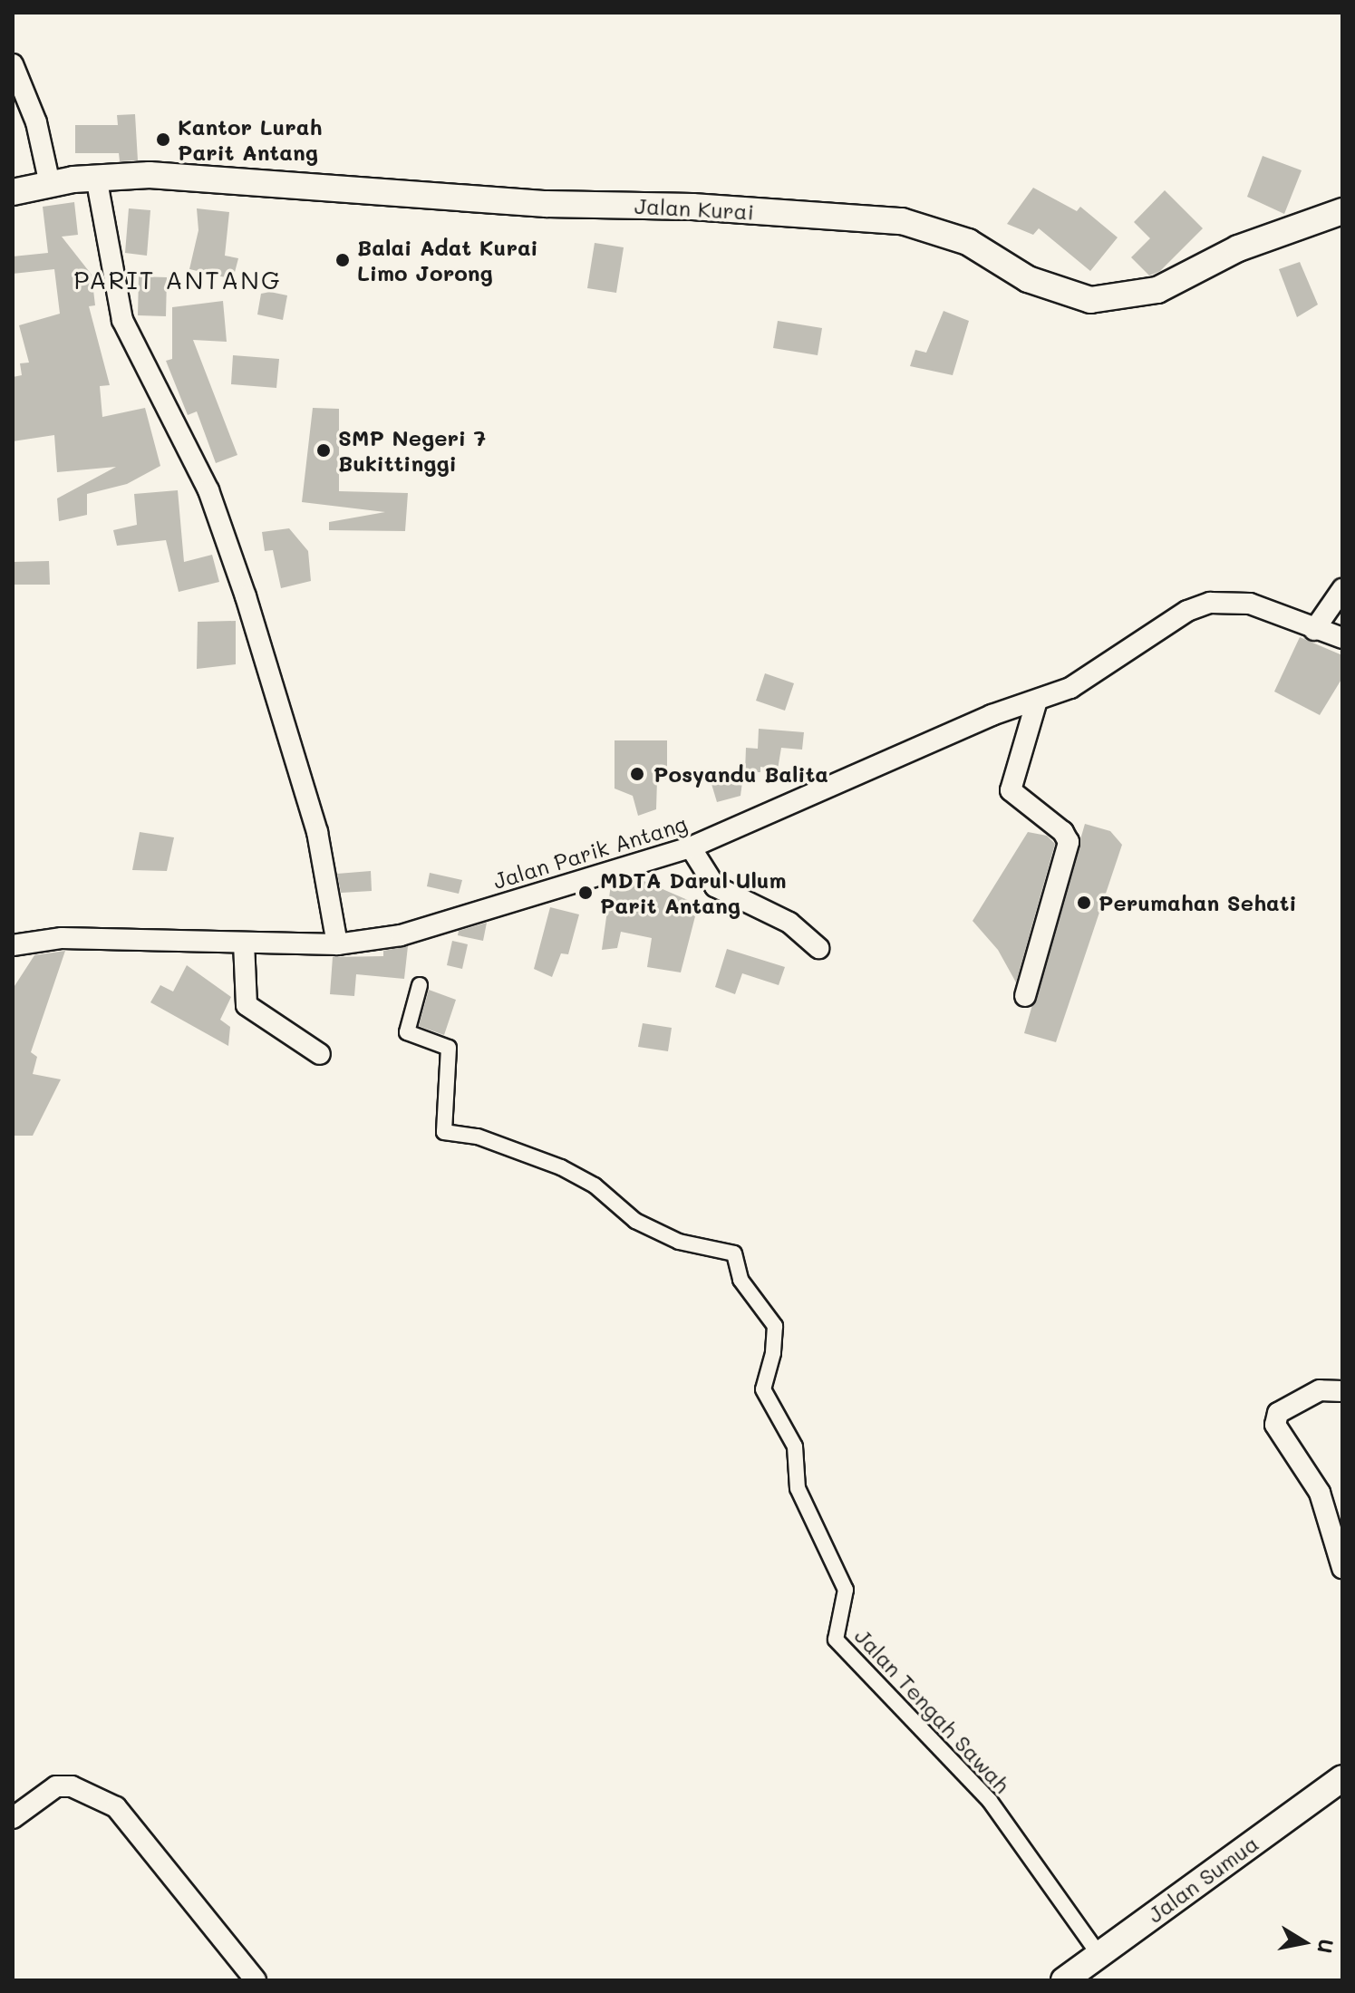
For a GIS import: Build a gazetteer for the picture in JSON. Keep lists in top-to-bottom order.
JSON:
{
  "streets": {
    "street": [
      "Jalan Kurai",
      "Jalan Parik Antang",
      "Jalan Tengah Sawah",
      "Jalan Sumua"
    ]
  },
  "crossings": [
    ["Jalan Tengah Sawah", "Jalan Sumua"]
  ],
  "districts": ["PARIT ANTANG"],
  "places": [
    "Kantor Lurah Parit Antang",
    "Balai Adat Kurai Limo Jorong",
    "SMP Negeri 7 Bukittinggi",
    "Posyandu Balita",
    "MDTA Darul Ulum Parit Antang",
    "Perumahan Sehati"
  ],
  "north": "right"
}
